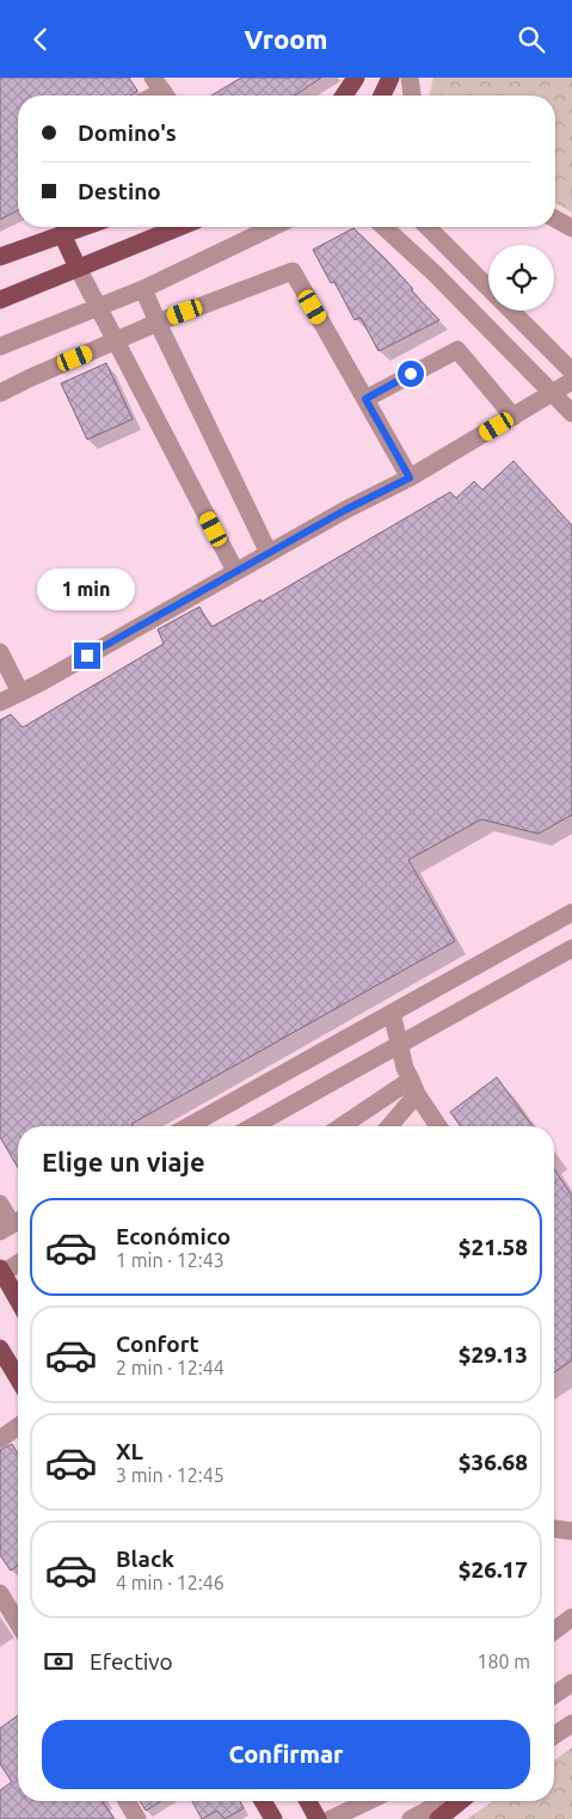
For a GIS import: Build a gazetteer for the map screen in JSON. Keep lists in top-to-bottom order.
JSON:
{
  "page": {
    "header": "Vroom",
    "banner": ["Domino's", "Destino"],
    "bubble": "1 min",
    "heading": "Elige un viaje",
    "list": [
      {
        "name": "Económico",
        "note": "1 min · 12:43",
        "value": "$21.58"
      },
      {
        "name": "Confort",
        "note": "2 min · 12:44",
        "value": "$29.13"
      },
      {
        "name": "XL",
        "note": "3 min · 12:45",
        "value": "$36.68"
      },
      {
        "name": "Black",
        "note": "4 min · 12:46",
        "value": "$26.17"
      }
    ],
    "pay": ["Efectivo", "180 m"],
    "buttons": "Confirmar"
  }
}
